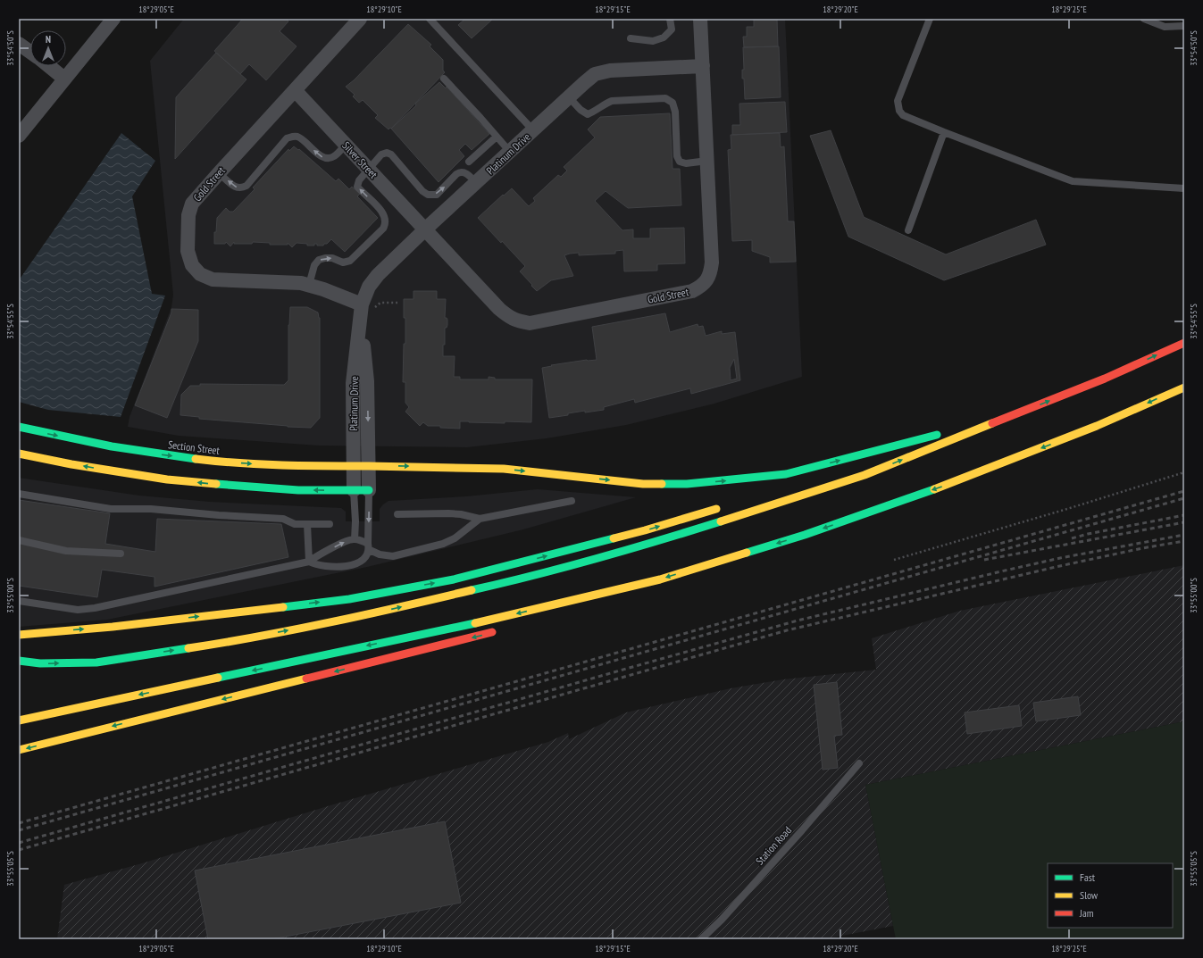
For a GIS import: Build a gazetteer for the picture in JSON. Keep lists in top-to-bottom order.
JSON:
{
  "streets": {
    "main road": ["Section Street"],
    "street": ["Platinum Drive", "Silver Street", "Gold Street"],
    "lane": ["Station Road"]
  },
  "crossings": [
    ["Platinum Drive", "Silver Street"],
    ["Platinum Drive", "Gold Street"],
    ["Platinum Drive", "Section Street"],
    ["Silver Street", "Gold Street"]
  ],
  "legend": ["Fast", "Slow", "Jam"],
  "north": "top",
  "coordinates": [
    "18°29'05\"E",
    "18°29'10\"E",
    "18°29'15\"E",
    "18°29'20\"E",
    "18°29'25\"E",
    "33°54'50\"S",
    "33°54'55\"S",
    "33°55'00\"S",
    "33°55'05\"S"
  ]
}
